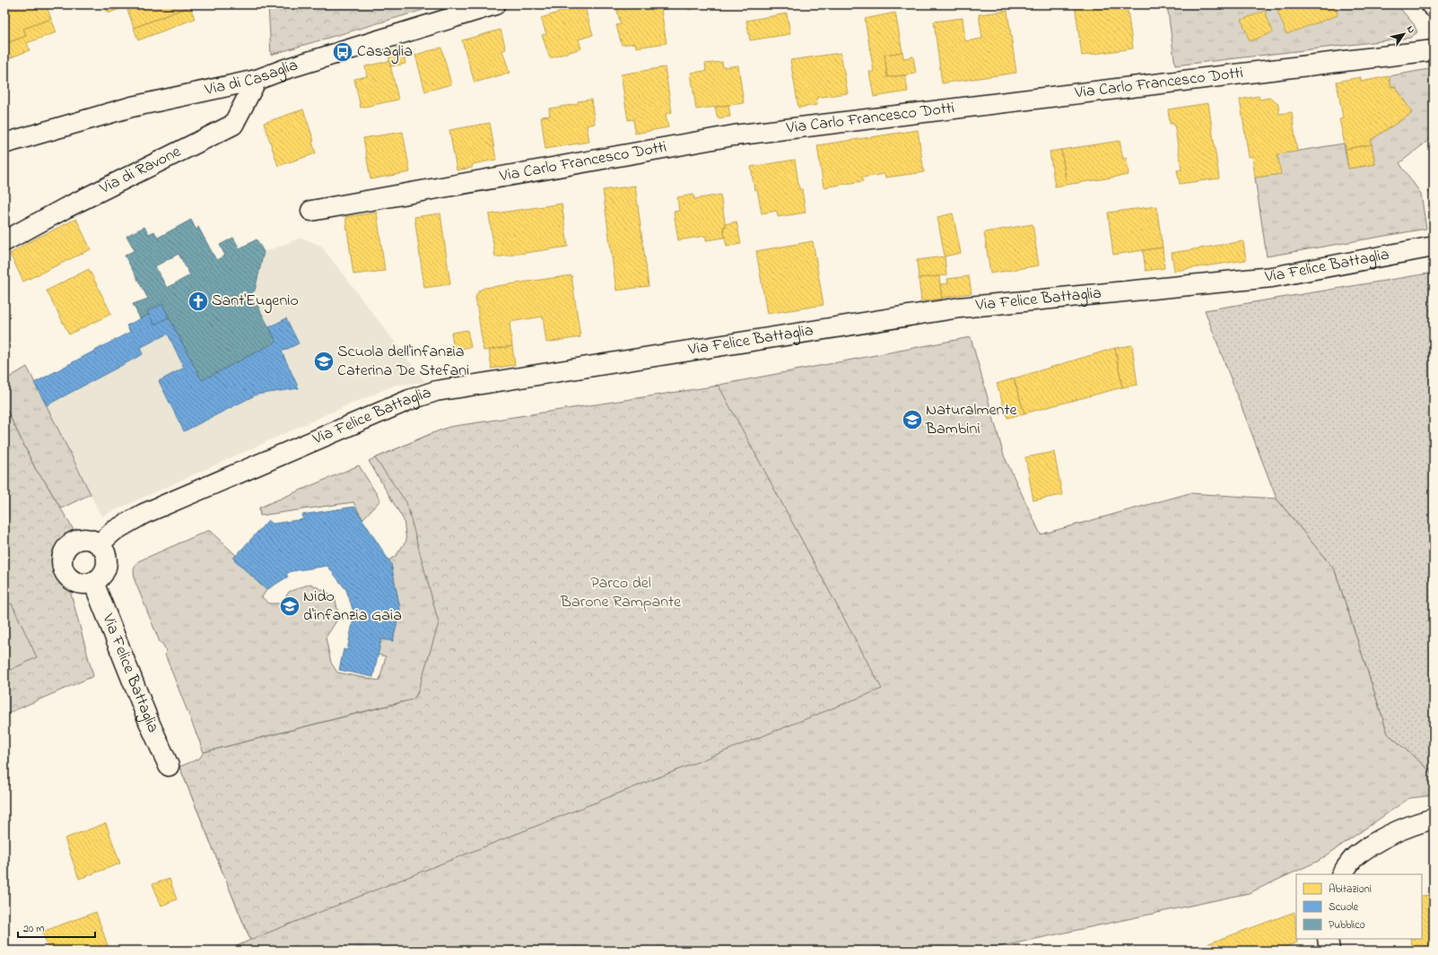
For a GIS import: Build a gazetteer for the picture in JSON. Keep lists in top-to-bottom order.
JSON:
{
  "streets": {
    "street": [
      "Via di Casaglia",
      "Via Carlo Francesco Dotti",
      "Via di Ravone",
      "Via Felice Battaglia"
    ]
  },
  "crossings": [
    ["Via di Casaglia", "Via di Ravone"]
  ],
  "parks": ["Parco del Barone Rampante"],
  "places": {
    "bus stop": ["Casaglia"],
    "church": ["Sant'Eugenio"],
    "school or university": ["Scuola dell'infanzia Caterina De Stefani", "Naturalmente Bambini", "Nido d'infanzia Gaia"]
  },
  "legend": ["Abitazioni", "Scuole", "Pubblico"],
  "scale_bar": "20 m",
  "north": "top right"
}
